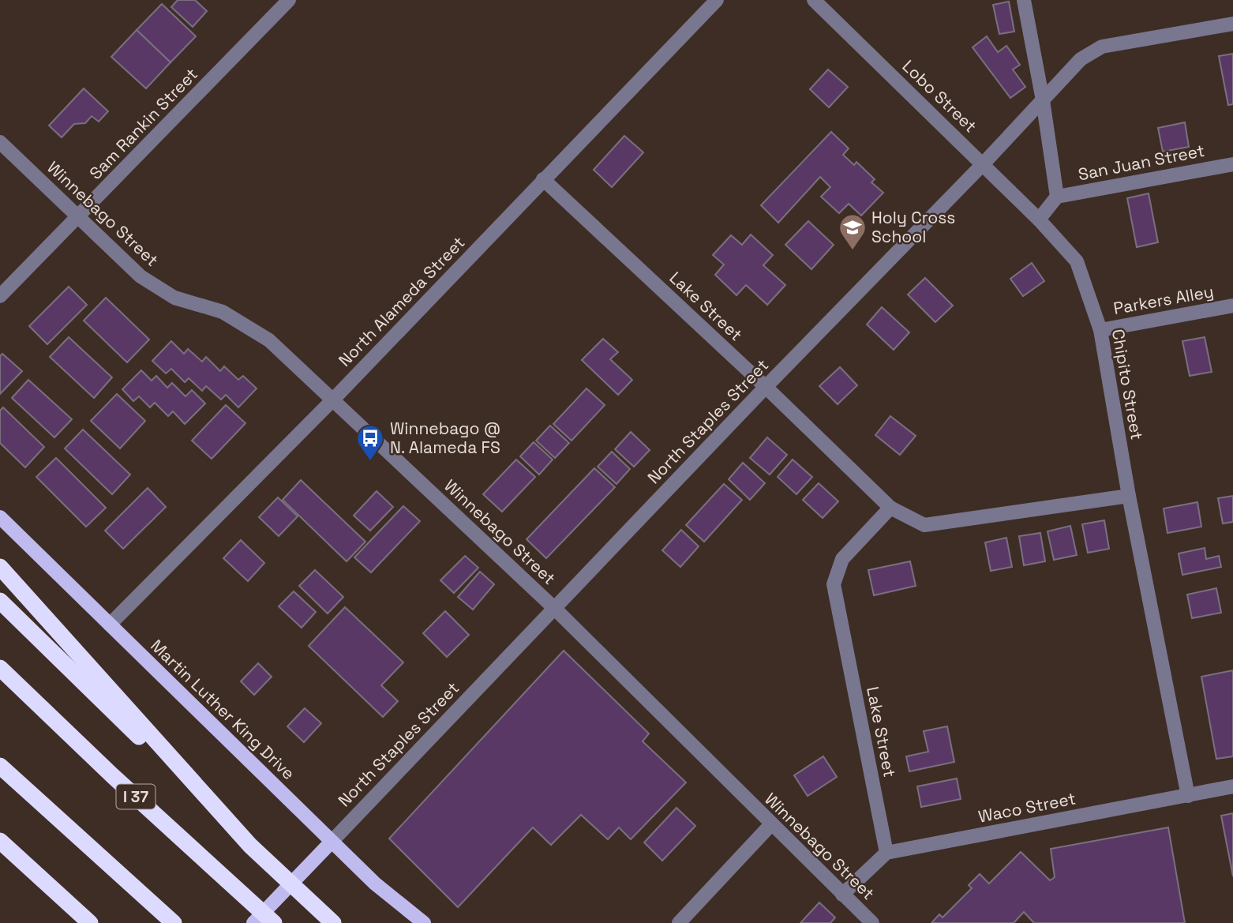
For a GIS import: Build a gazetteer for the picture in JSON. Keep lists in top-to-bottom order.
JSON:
{
  "streets": {
    "highway": ["I 37"],
    "main road": ["North Staples Street", "Martin Luther King Drive"],
    "street": [
      "Lobo Street",
      "Sam Rankin Street",
      "San Juan Street",
      "Winnebago Street",
      "Parkers Alley",
      "North Alameda Street",
      "Lake Street",
      "Chipito Street",
      "Waco Street"
    ]
  },
  "crossings": [
    ["Lobo Street", "Chipito Street"],
    ["Lobo Street", "North Staples Street"],
    ["Sam Rankin Street", "Winnebago Street"],
    ["Winnebago Street", "North Alameda Street"],
    ["Winnebago Street", "North Staples Street"],
    ["Parkers Alley", "Chipito Street"],
    ["North Alameda Street", "Lake Street"],
    ["North Alameda Street", "Martin Luther King Drive"],
    ["Lake Street", "Chipito Street"],
    ["Lake Street", "North Staples Street"],
    ["Lake Street", "Waco Street"],
    ["Chipito Street", "Waco Street"],
    ["North Staples Street", "Martin Luther King Drive"]
  ],
  "places": {
    "school or university": ["Holy Cross School"],
    "bus stop": ["Winnebago @ N. Alameda FS"]
  }
}
